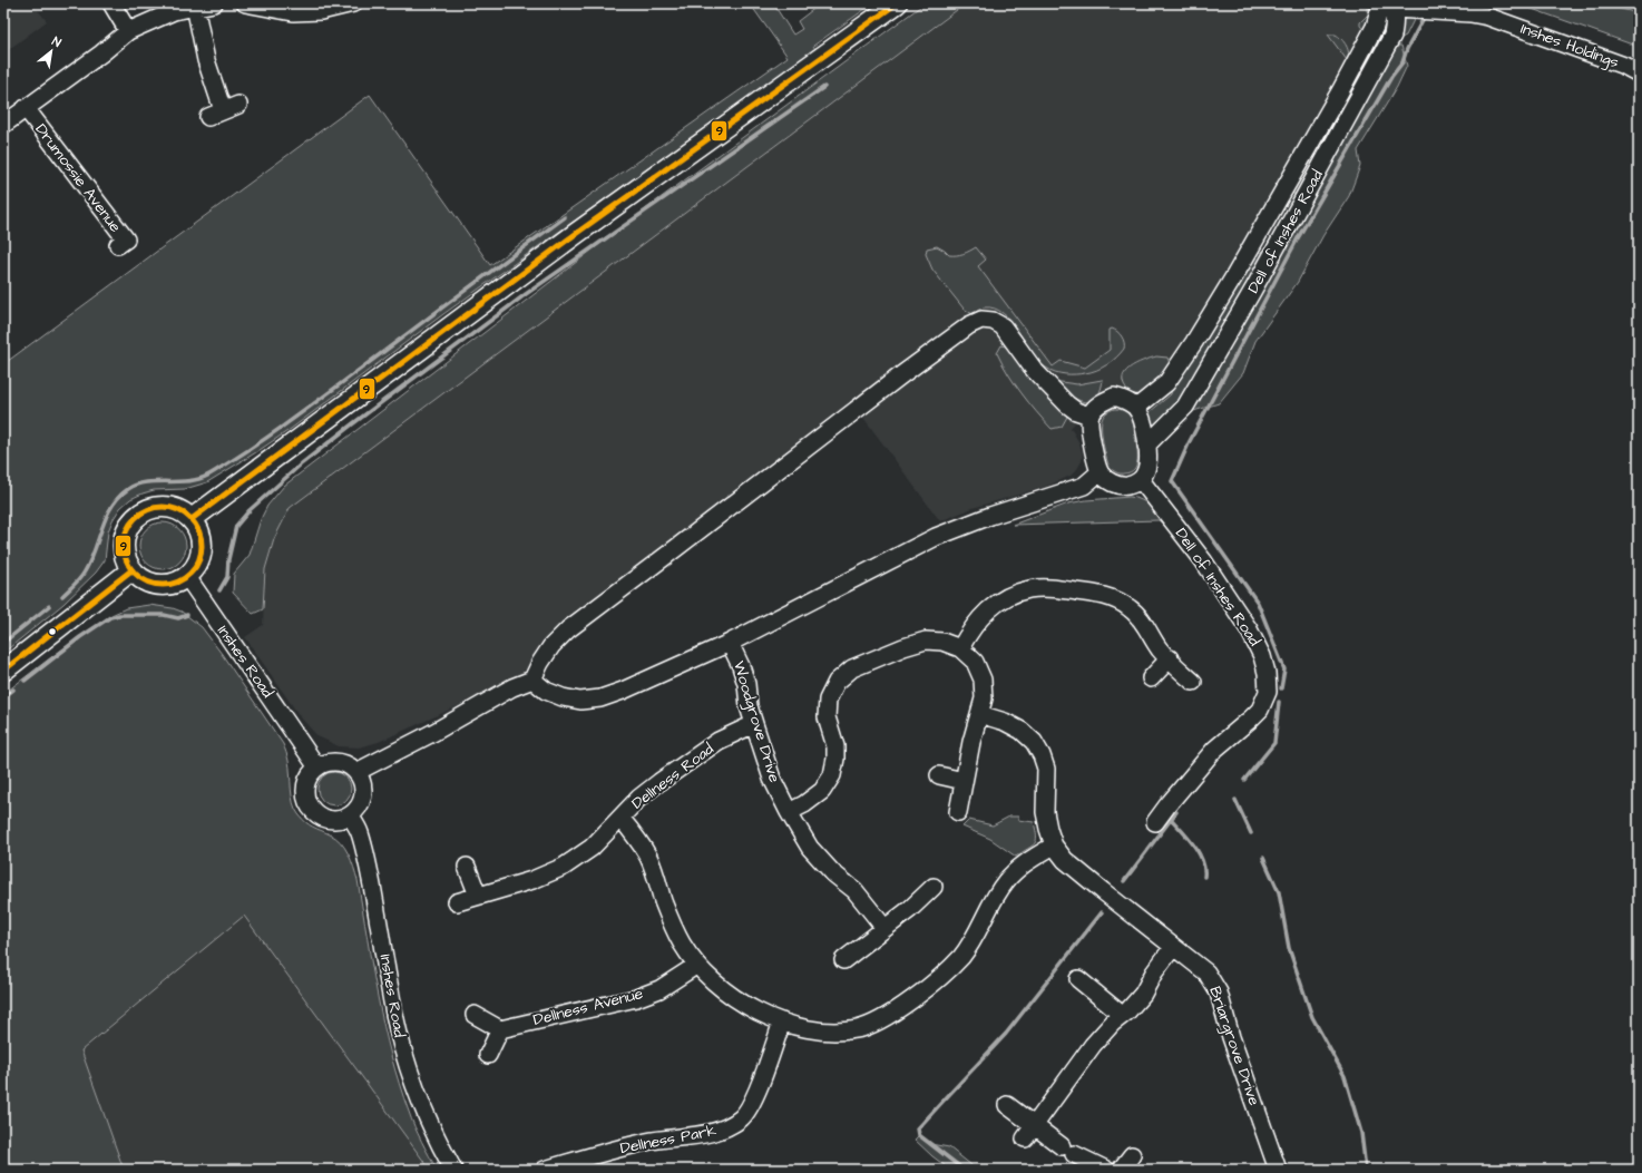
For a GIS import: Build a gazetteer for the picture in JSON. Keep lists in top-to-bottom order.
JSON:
{
  "streets": {
    "street": [
      "Inshes Holdings",
      "Drumossie Avenue",
      "Dell of Inshes Road",
      "Inshes Road",
      "Woodgrove Drive",
      "Dellness Road",
      "Dellness Avenue",
      "Briargrove Drive",
      "Dellness Park"
    ]
  },
  "crossings": [
    ["Inshes Holdings", "Dell of Inshes Road"],
    ["Woodgrove Drive", "Dellness Road"],
    ["Dellness Road", "Dellness Avenue"],
    ["Dellness Road", "Briargrove Drive"],
    ["Dellness Road", "Dellness Park"]
  ],
  "lines": ["transit line 9"],
  "north": "top right"
}
